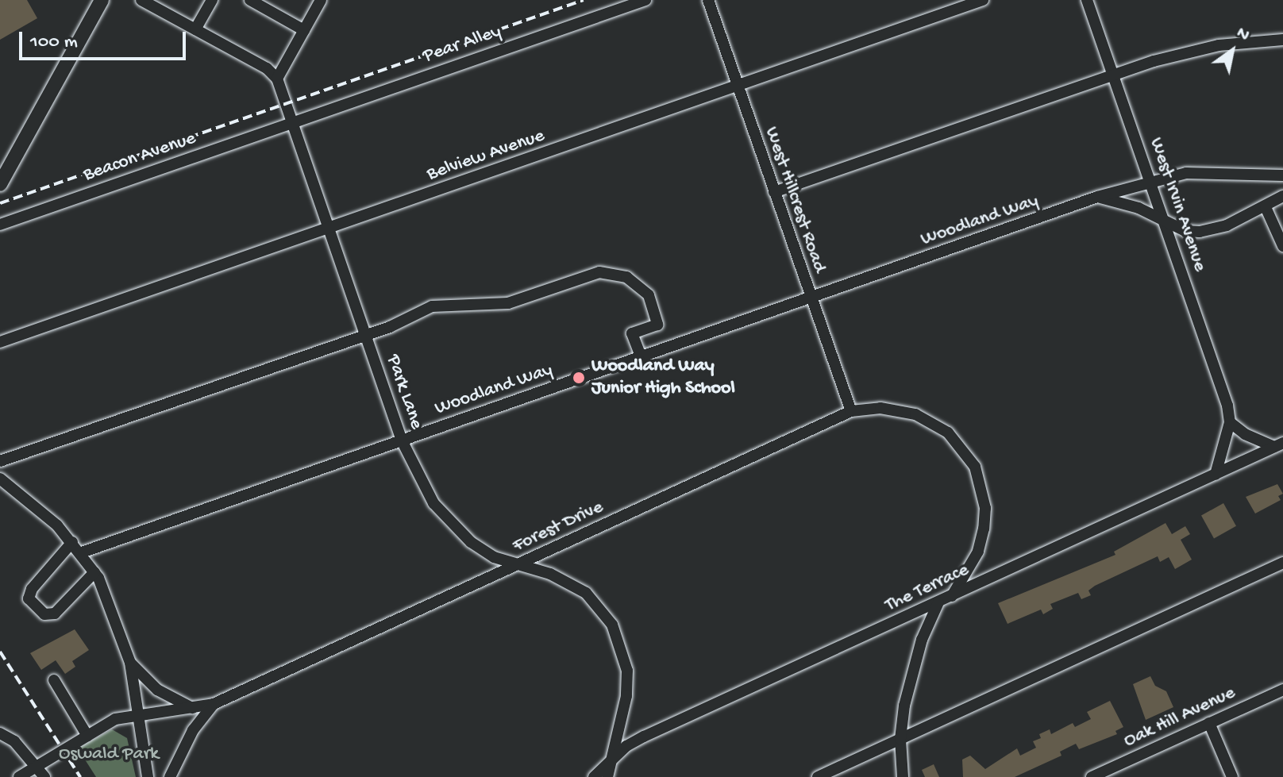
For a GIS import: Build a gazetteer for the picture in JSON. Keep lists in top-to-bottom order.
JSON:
{
  "streets": {
    "street": [
      "Pear Alley",
      "Belview Avenue",
      "Beacon Avenue",
      "West Hillcrest Road",
      "West Irvin Avenue",
      "Woodland Way",
      "Park Lane",
      "Forest Drive",
      "The Terrace",
      "Oak Hill Avenue"
    ]
  },
  "crossings": [
    ["Pear Alley", "Beacon Avenue"],
    ["Pear Alley", "Park Lane"],
    ["Belview Avenue", "West Hillcrest Road"],
    ["Belview Avenue", "Park Lane"],
    ["Beacon Avenue", "Park Lane"],
    ["West Hillcrest Road", "Woodland Way"],
    ["West Hillcrest Road", "Forest Drive"],
    ["West Irvin Avenue", "Woodland Way"],
    ["Woodland Way", "Park Lane"],
    ["Park Lane", "Forest Drive"],
    ["Park Lane", "The Terrace"],
    ["Forest Drive", "The Terrace"]
  ],
  "parks": ["Oswald Park"],
  "places": ["Woodland Way Junior High School"],
  "scale_bar": "100 m",
  "north": "top right"
}
